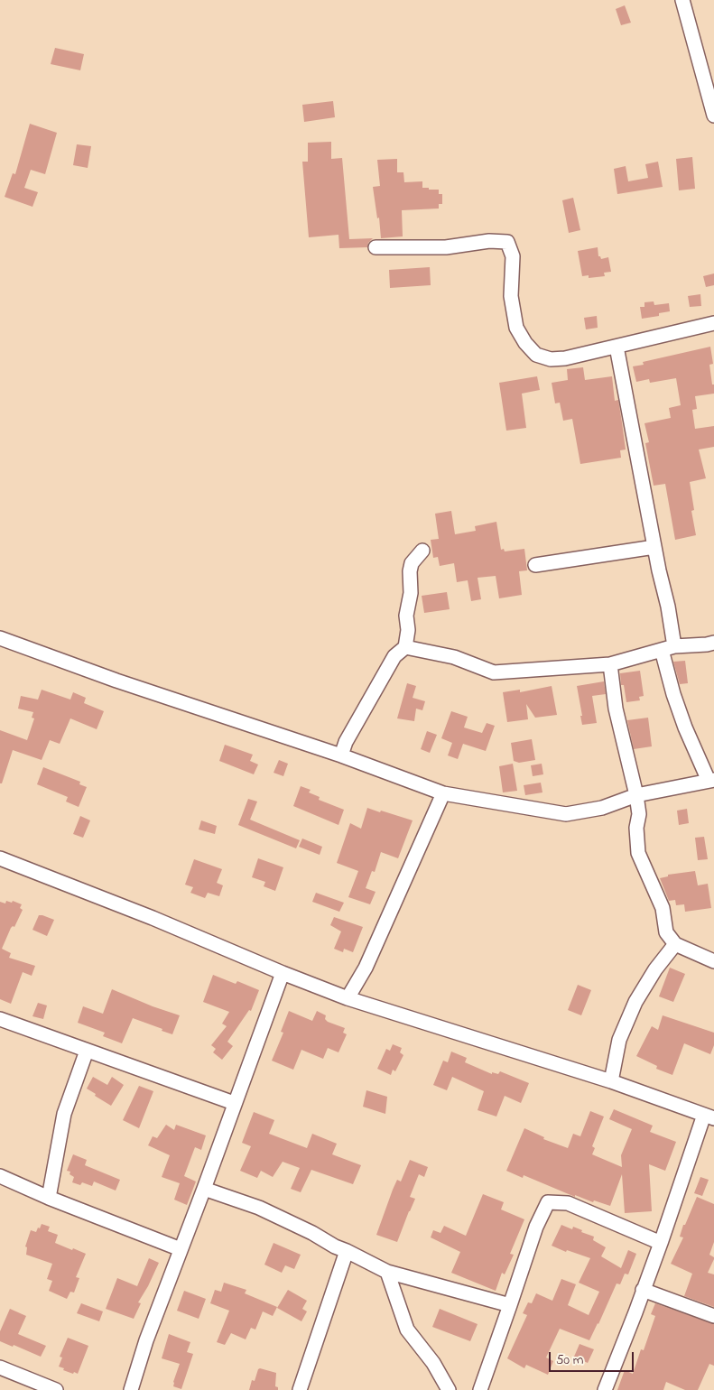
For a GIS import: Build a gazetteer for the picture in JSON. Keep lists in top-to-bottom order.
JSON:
{
  "scale_bar": "50 m"
}
